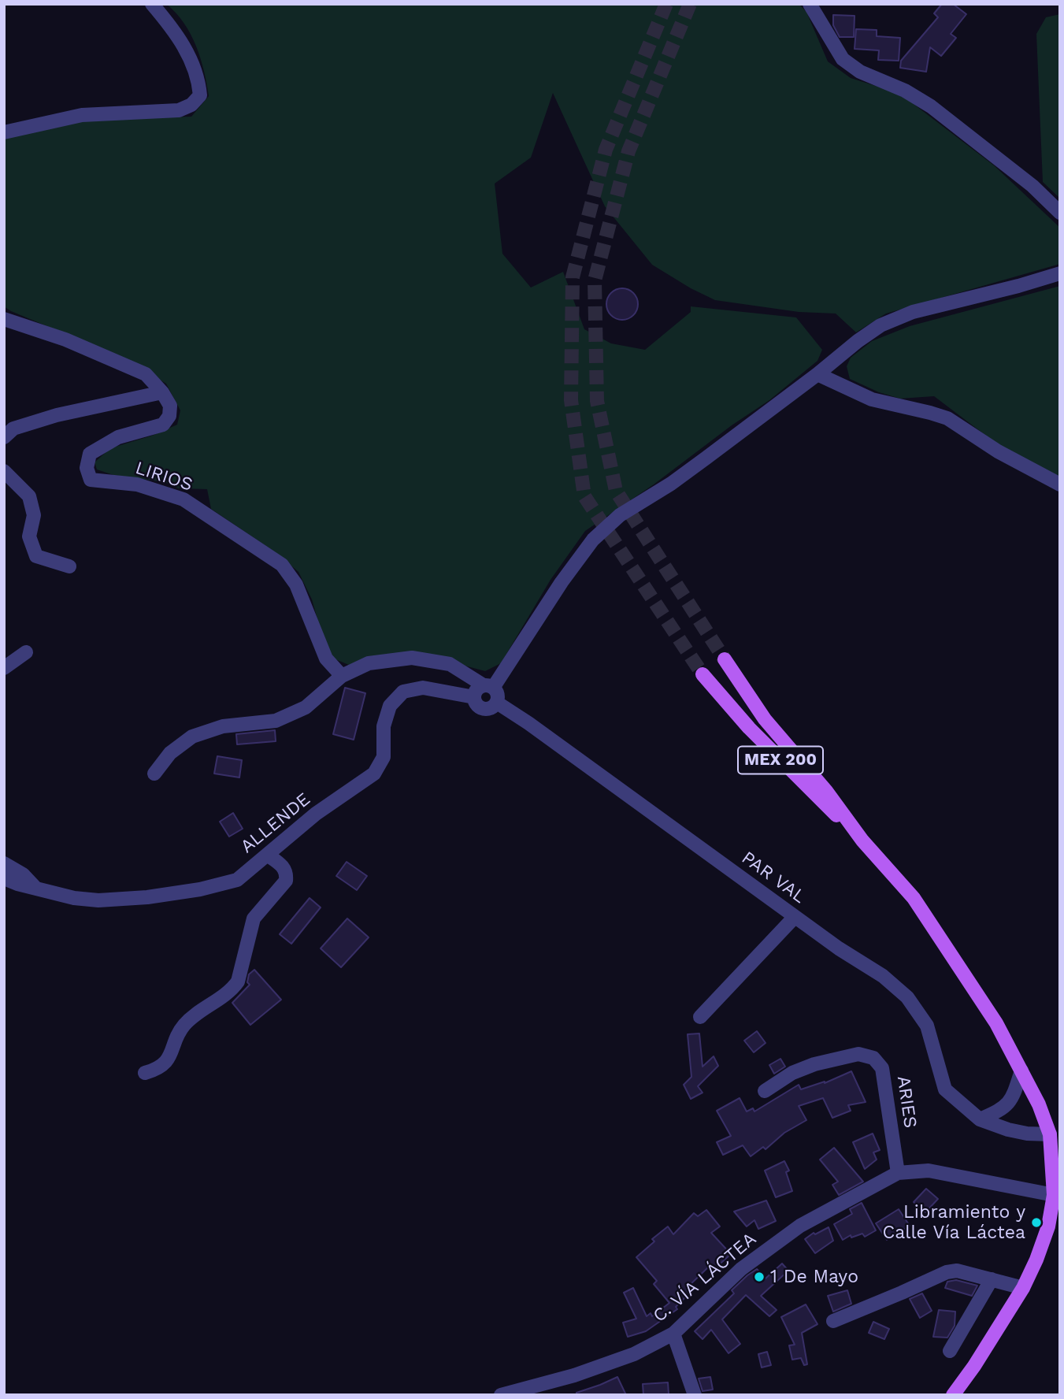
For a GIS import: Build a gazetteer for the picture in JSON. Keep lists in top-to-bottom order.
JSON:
{
  "streets": {
    "main road": ["MEX 200"],
    "street": [
      "LIRIOS",
      "ALLENDE",
      "PAR VAL",
      "ARIES",
      "C. VÍA LÁCTEA"
    ]
  },
  "crossings": [
    ["MEX 200", "PAR VAL"],
    ["MEX 200", "C. VÍA LÁCTEA"],
    ["ALLENDE", "PAR VAL"],
    ["ARIES", "C. VÍA LÁCTEA"]
  ],
  "places": ["Libramiento y Calle Vía Láctea", "1 De Mayo"]
}
